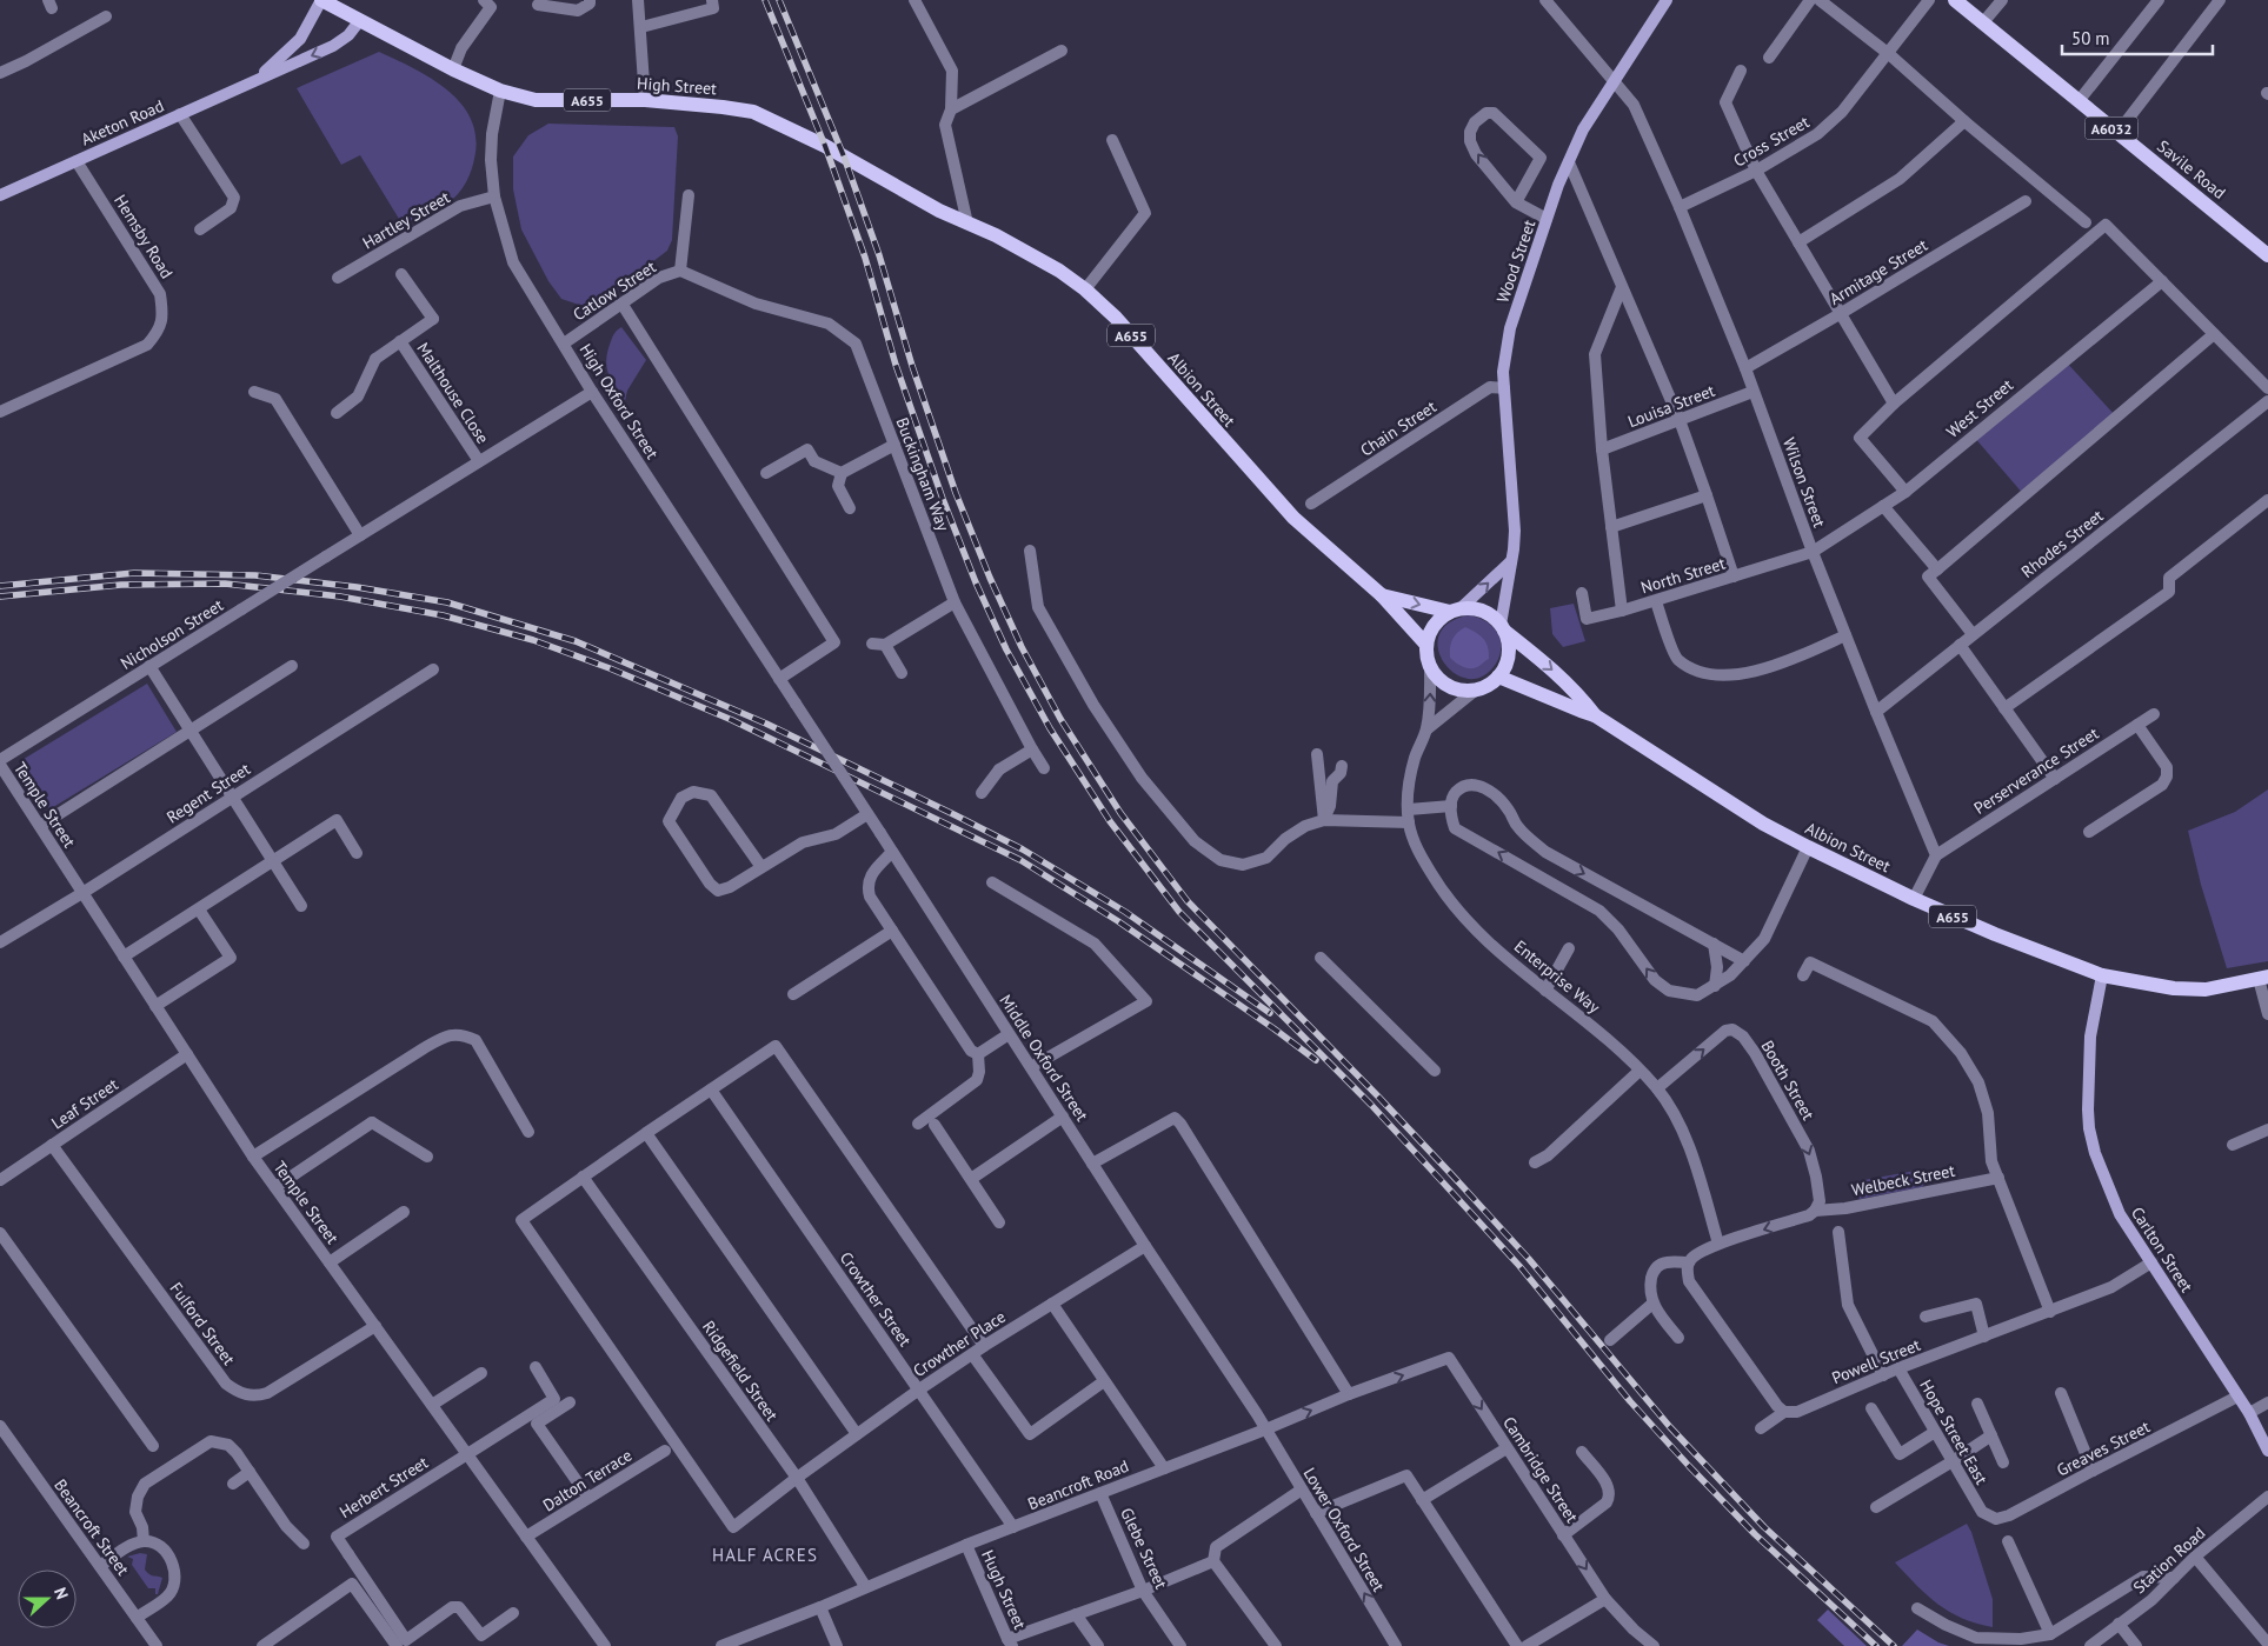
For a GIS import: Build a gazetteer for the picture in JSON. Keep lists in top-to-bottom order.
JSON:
{
  "streets": {
    "main road": [
      "High Street",
      "A655",
      "A6032",
      "Savile Road",
      "Albion Street"
    ],
    "street": [
      "Aketon Road",
      "Cross Street",
      "Hartley Street",
      "Hemsby Road",
      "Wood Street",
      "Armitage Street",
      "Catlow Street",
      "Malthouse Close",
      "High Oxford Street",
      "Louisa Street",
      "West Street",
      "Chain Street",
      "Buckingham Way",
      "Wilson Street",
      "Rhodes Street",
      "North Street",
      "Nicholson Street",
      "Perserverance Street",
      "Regent Street",
      "Temple Street",
      "Enterprise Way",
      "Middle Oxford Street",
      "Booth Street",
      "Leaf Street",
      "Welbeck Street",
      "Carlton Street",
      "Crowther Street",
      "Fulford Street",
      "Crowther Place",
      "Powell Street",
      "Ridgefield Street",
      "Hope Street East",
      "Greaves Street",
      "Cambridge Street",
      "Dalton Terrace",
      "Beancroft Road",
      "Herbert Street",
      "Beancroft Street",
      "Lower Oxford Street",
      "Glebe Street",
      "Station Road",
      "Hugh Street"
    ]
  },
  "crossings": [
    ["High Street", "A655"],
    ["High Street", "Aketon Road"],
    ["High Street", "Albion Street"],
    ["High Street", "High Oxford Street"],
    ["A655", "Aketon Road"],
    ["A655", "Wood Street"],
    ["A655", "Albion Street"],
    ["A655", "Enterprise Way"],
    ["A655", "Carlton Street"],
    ["Aketon Road", "Hemsby Road"],
    ["Cross Street", "Wilson Street"],
    ["Hartley Street", "High Oxford Street"],
    ["Wood Street", "Albion Street"],
    ["Wood Street", "Chain Street"],
    ["Wood Street", "Wilson Street"],
    ["Wood Street", "Enterprise Way"],
    ["Armitage Street", "Wilson Street"],
    ["Catlow Street", "High Oxford Street"],
    ["Catlow Street", "Buckingham Way"],
    ["Albion Street", "Enterprise Way"],
    ["Albion Street", "Carlton Street"],
    ["Malthouse Close", "Nicholson Street"],
    ["High Oxford Street", "Nicholson Street"],
    ["High Oxford Street", "Middle Oxford Street"],
    ["Louisa Street", "Wilson Street"],
    ["West Street", "Wilson Street"],
    ["West Street", "North Street"],
    ["Wilson Street", "Rhodes Street"],
    ["Wilson Street", "North Street"],
    ["Wilson Street", "Perserverance Street"],
    ["Regent Street", "Temple Street"],
    ["Temple Street", "Leaf Street"],
    ["Temple Street", "Fulford Street"],
    ["Temple Street", "Dalton Terrace"],
    ["Temple Street", "Herbert Street"],
    ["Enterprise Way", "Booth Street"],
    ["Enterprise Way", "Welbeck Street"],
    ["Middle Oxford Street", "Crowther Place"],
    ["Middle Oxford Street", "Beancroft Road"],
    ["Middle Oxford Street", "Lower Oxford Street"],
    ["Booth Street", "Welbeck Street"],
    ["Leaf Street", "Fulford Street"],
    ["Carlton Street", "Powell Street"],
    ["Carlton Street", "Greaves Street"],
    ["Crowther Street", "Crowther Place"],
    ["Crowther Street", "Beancroft Road"],
    ["Crowther Place", "Ridgefield Street"],
    ["Powell Street", "Hope Street East"],
    ["Ridgefield Street", "Beancroft Road"],
    ["Hope Street East", "Greaves Street"],
    ["Cambridge Street", "Beancroft Road"],
    ["Beancroft Road", "Lower Oxford Street"],
    ["Beancroft Road", "Glebe Street"],
    ["Beancroft Road", "Hugh Street"]
  ],
  "districts": ["HALF ACRES"],
  "scale_bar": "50 m",
  "north": "right"
}
